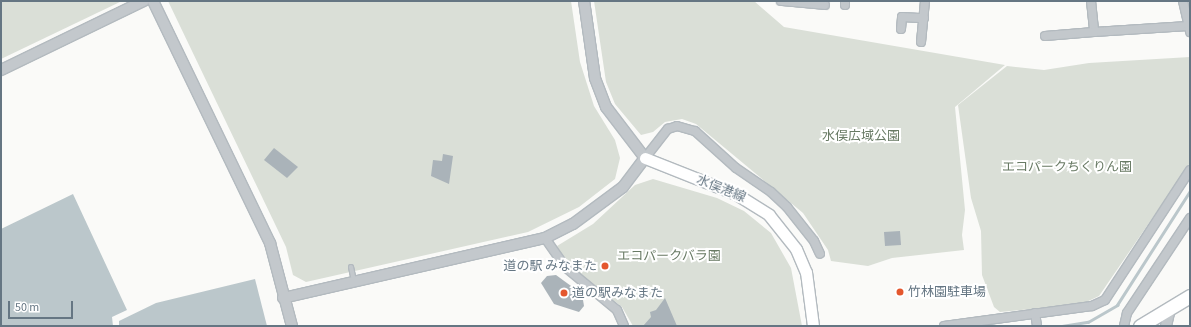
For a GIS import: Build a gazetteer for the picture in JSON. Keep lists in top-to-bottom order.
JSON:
{
  "streets": {
    "main road": ["水俣港線"]
  },
  "parks": ["水俣広域公園", "エコパークちくりん園", "エコパークバラ園"],
  "places": ["道の駅 みなまた", "竹林園駐車場", "道の駅みなまた"],
  "scale_bar": "50 m"
}
